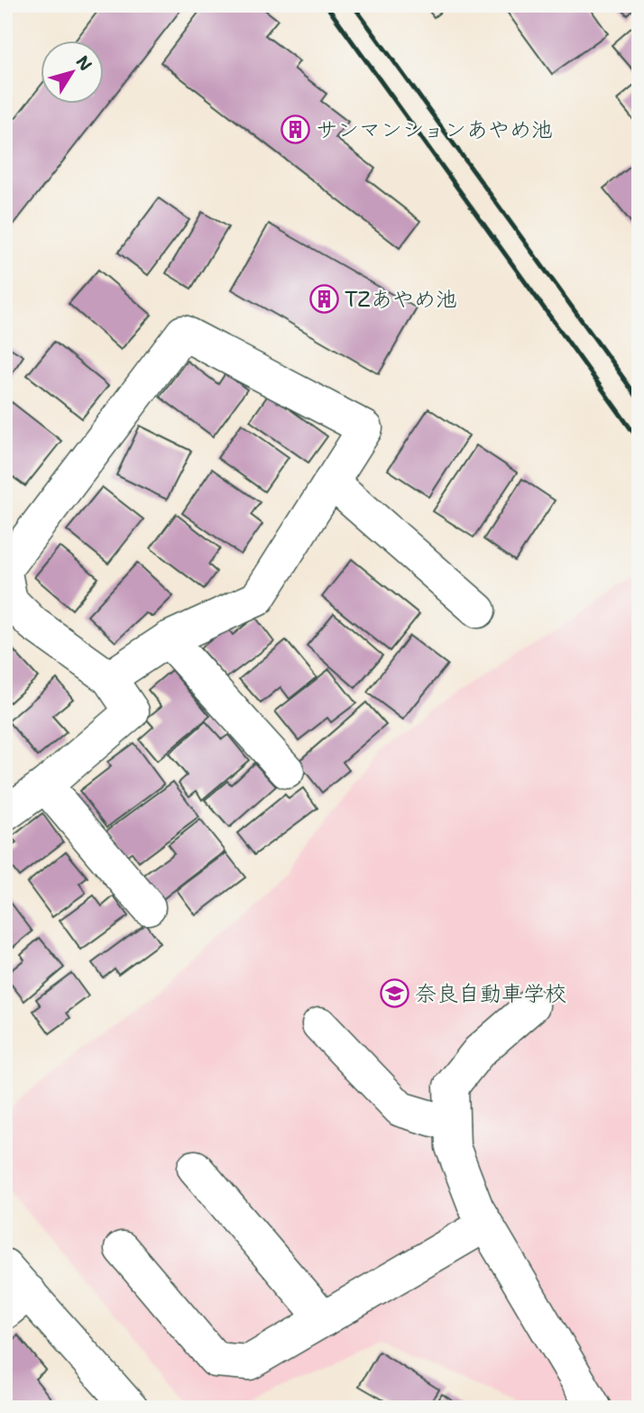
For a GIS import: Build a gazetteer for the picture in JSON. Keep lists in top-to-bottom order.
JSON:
{
  "places": {
    "building": ["サンマンションあやめ池", "TZあやめ池"],
    "school or university": ["奈良自動車学校"]
  },
  "north": "top right"
}
